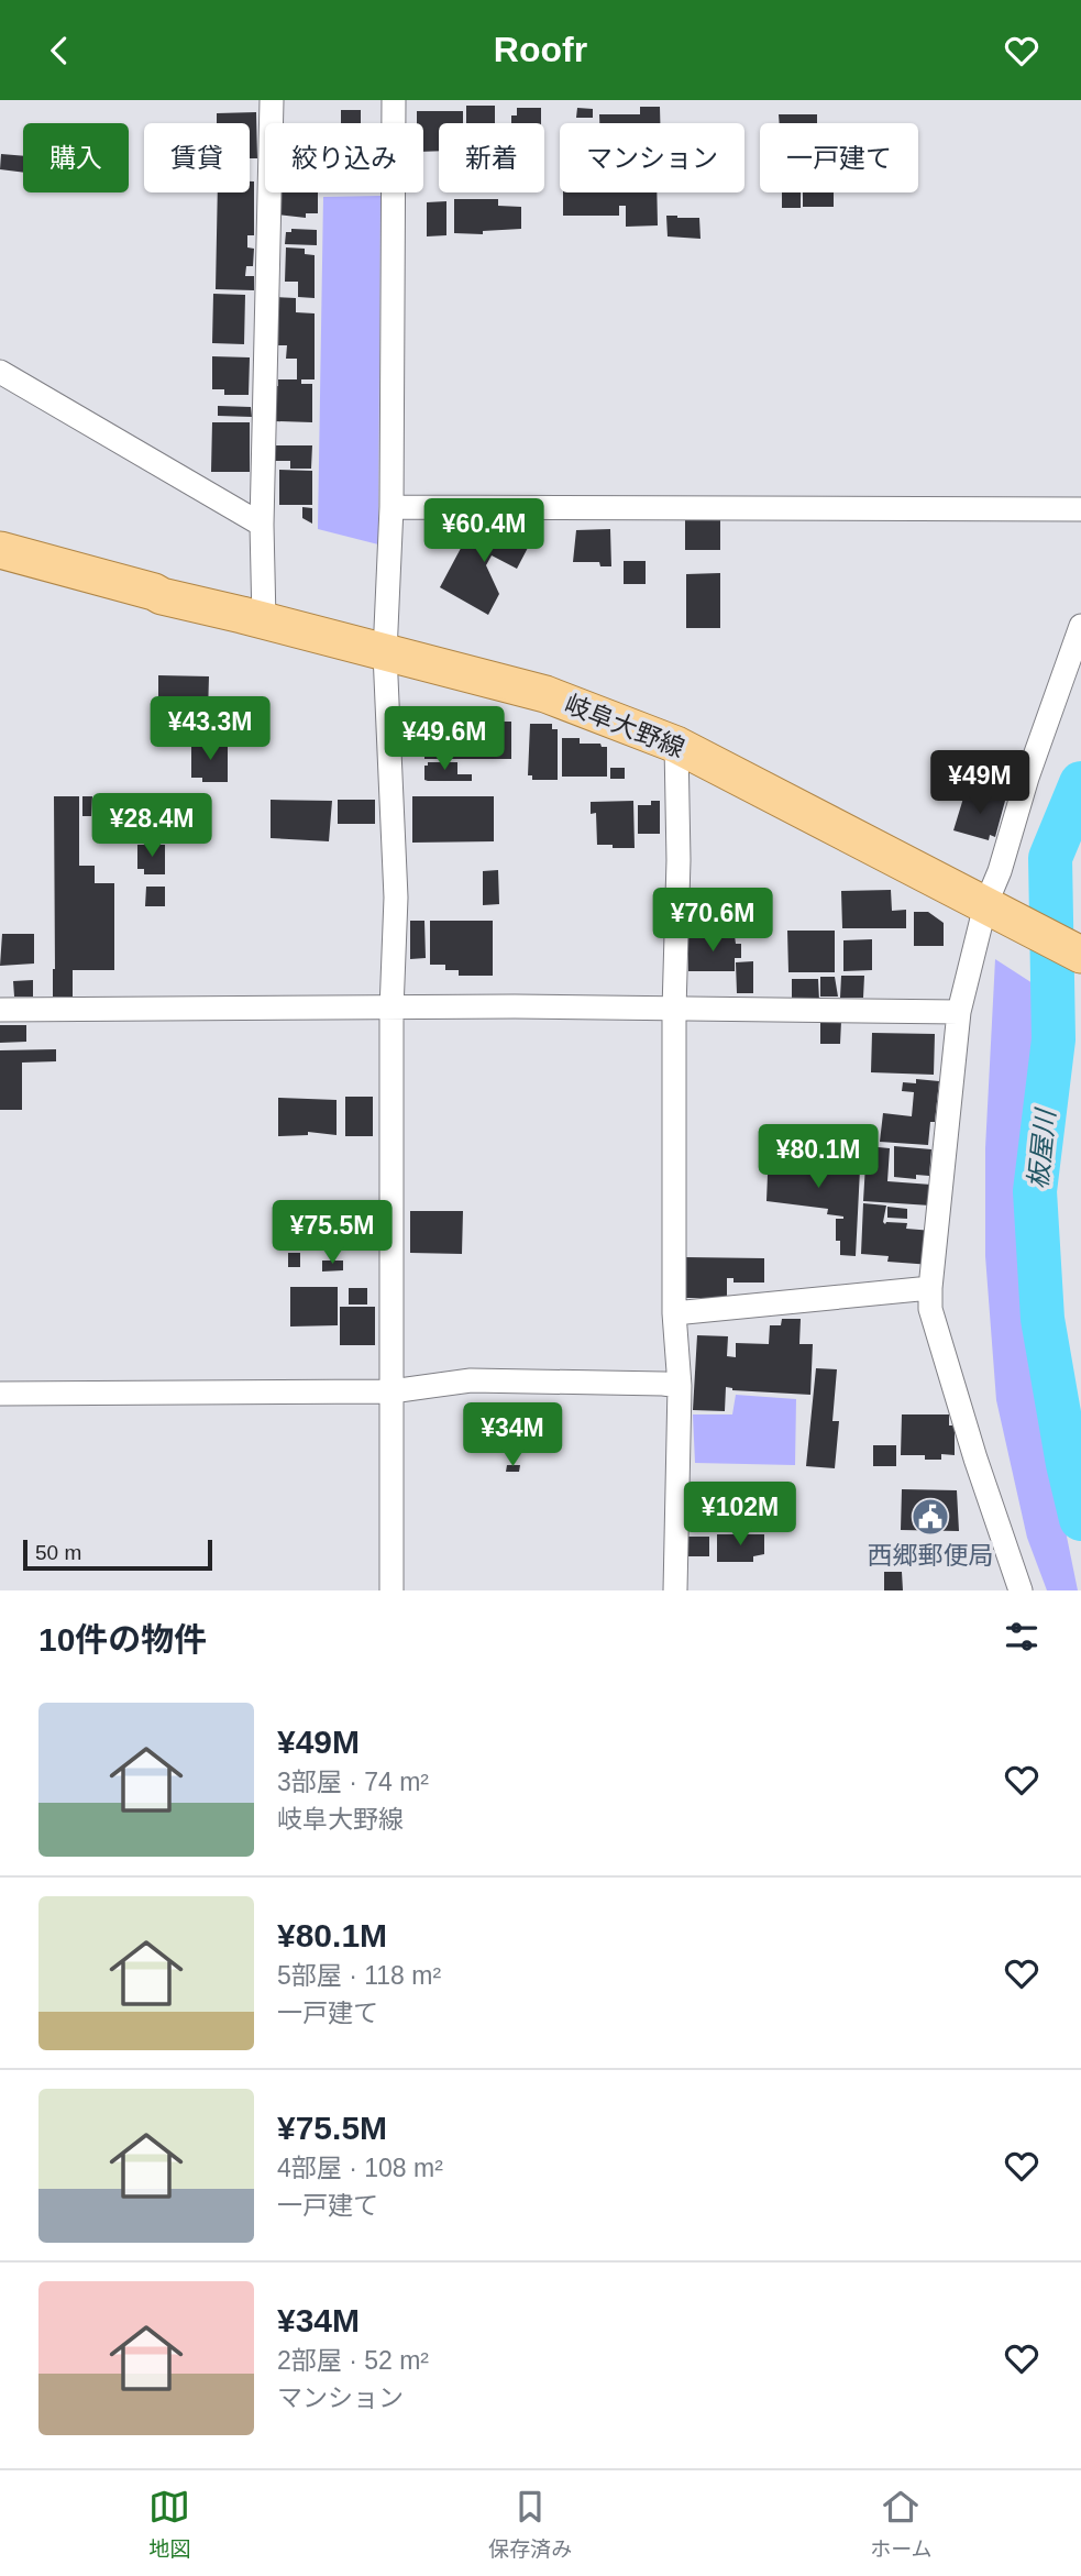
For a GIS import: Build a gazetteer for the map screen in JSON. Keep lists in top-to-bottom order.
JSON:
{
  "streets": {
    "main road": ["岐阜大野線"]
  },
  "water": ["板屋川"],
  "places": {
    "public building": ["西郷郵便局"]
  },
  "scale_bar": "50 m",
  "page": {
    "header": "Roofr",
    "chip": [
      "購入",
      "賃貸",
      "絞り込み",
      "新着",
      "マンション",
      "一戸建て"
    ],
    "price": [
      "¥60.4M",
      "¥43.3M",
      "¥49.6M",
      "¥49M",
      "¥28.4M",
      "¥70.6M",
      "¥80.1M",
      "¥75.5M",
      "¥34M",
      "¥102M"
    ],
    "scale": "50 m",
    "heading": "10件の物件",
    "list": [
      {
        "name": "¥49M",
        "note": "3部屋 · 74 m² · 岐阜大野線"
      },
      {
        "name": "¥80.1M",
        "note": "5部屋 · 118 m² · 一戸建て"
      },
      {
        "name": "¥75.5M",
        "note": "4部屋 · 108 m² · 一戸建て"
      },
      {
        "name": "¥34M",
        "note": "2部屋 · 52 m² · マンション"
      }
    ],
    "tabs": ["地図", "保存済み", "ホーム"]
  }
}
